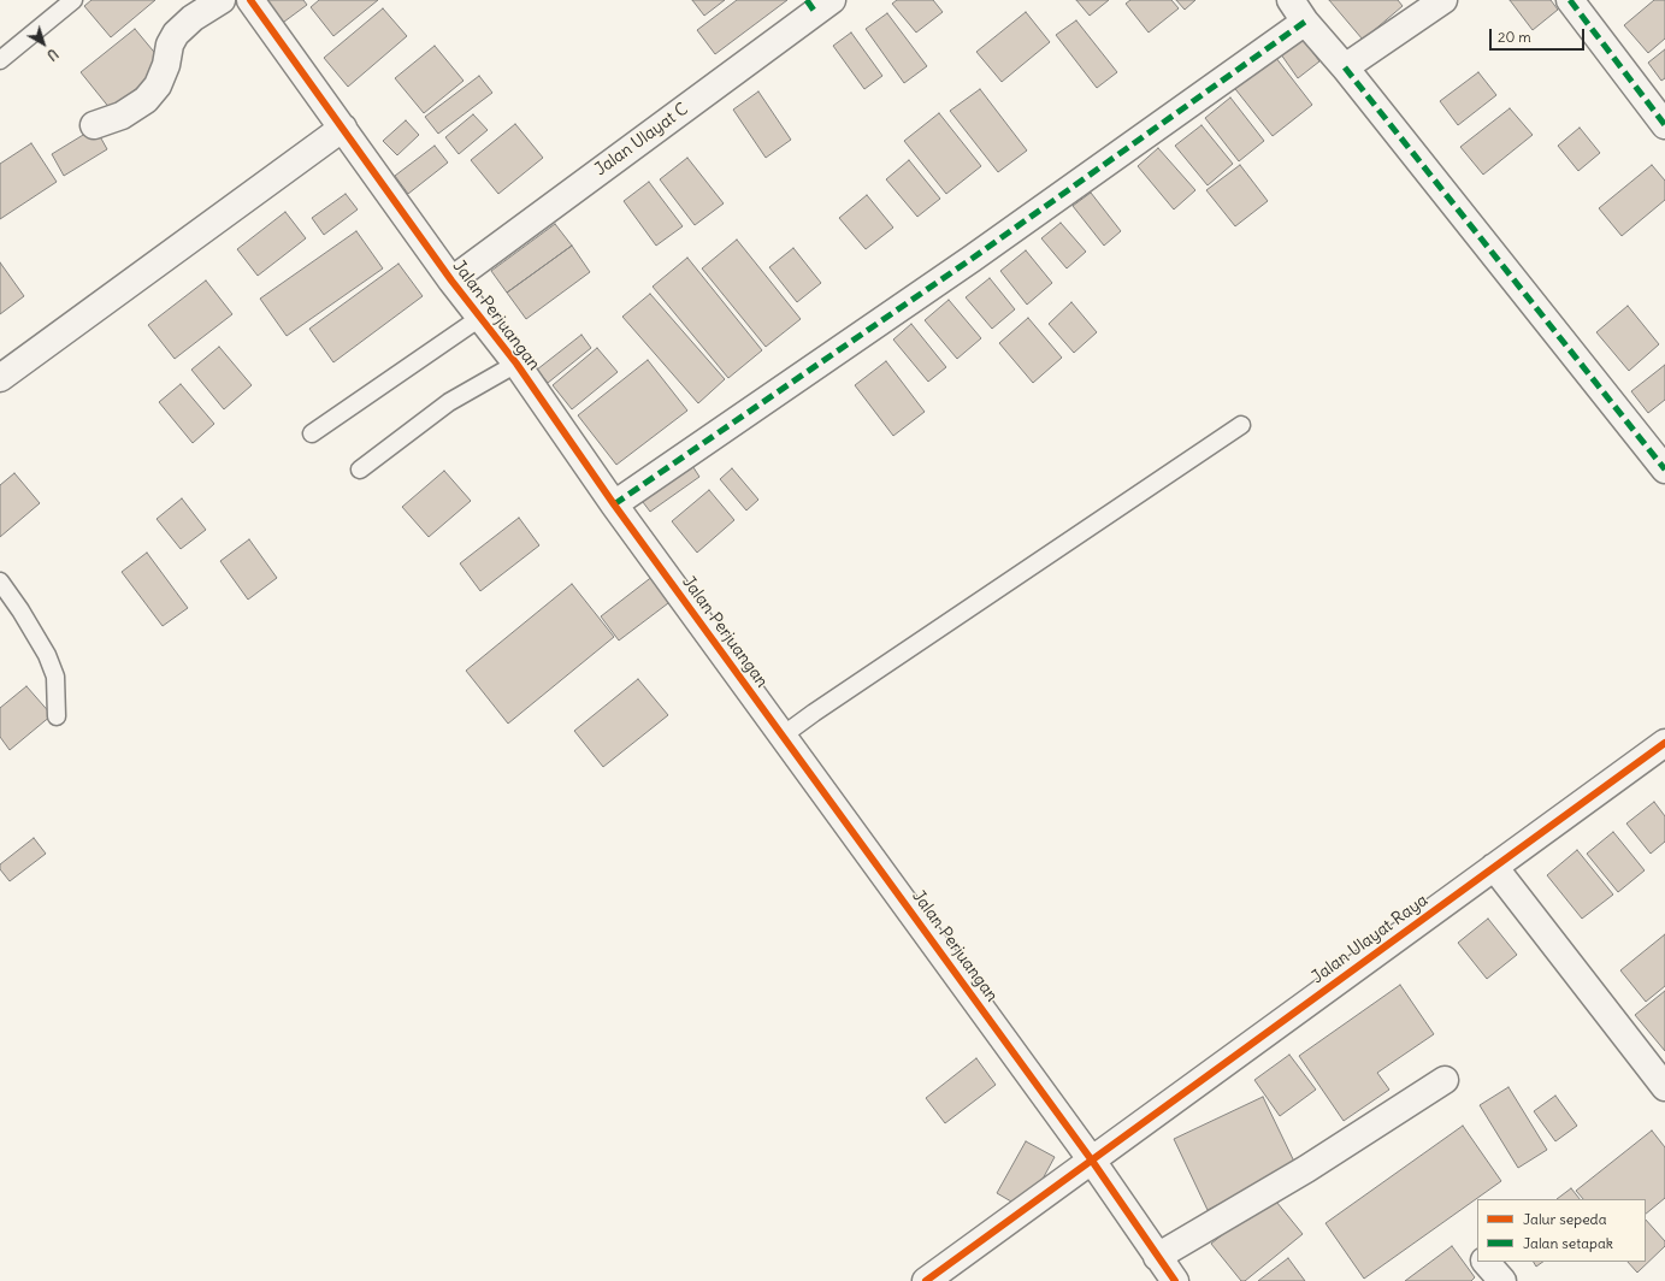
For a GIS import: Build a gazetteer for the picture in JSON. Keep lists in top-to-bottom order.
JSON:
{
  "streets": {
    "street": ["Jalan Ulayat C", "Jalan Perjuangan", "Jalan Ulayat Raya"]
  },
  "crossings": [
    ["Jalan Ulayat C", "Jalan Perjuangan"],
    ["Jalan Perjuangan", "Jalan Ulayat Raya"]
  ],
  "legend": ["Jalur sepeda", "Jalan setapak"],
  "scale_bar": "20 m",
  "north": "bottom right"
}
